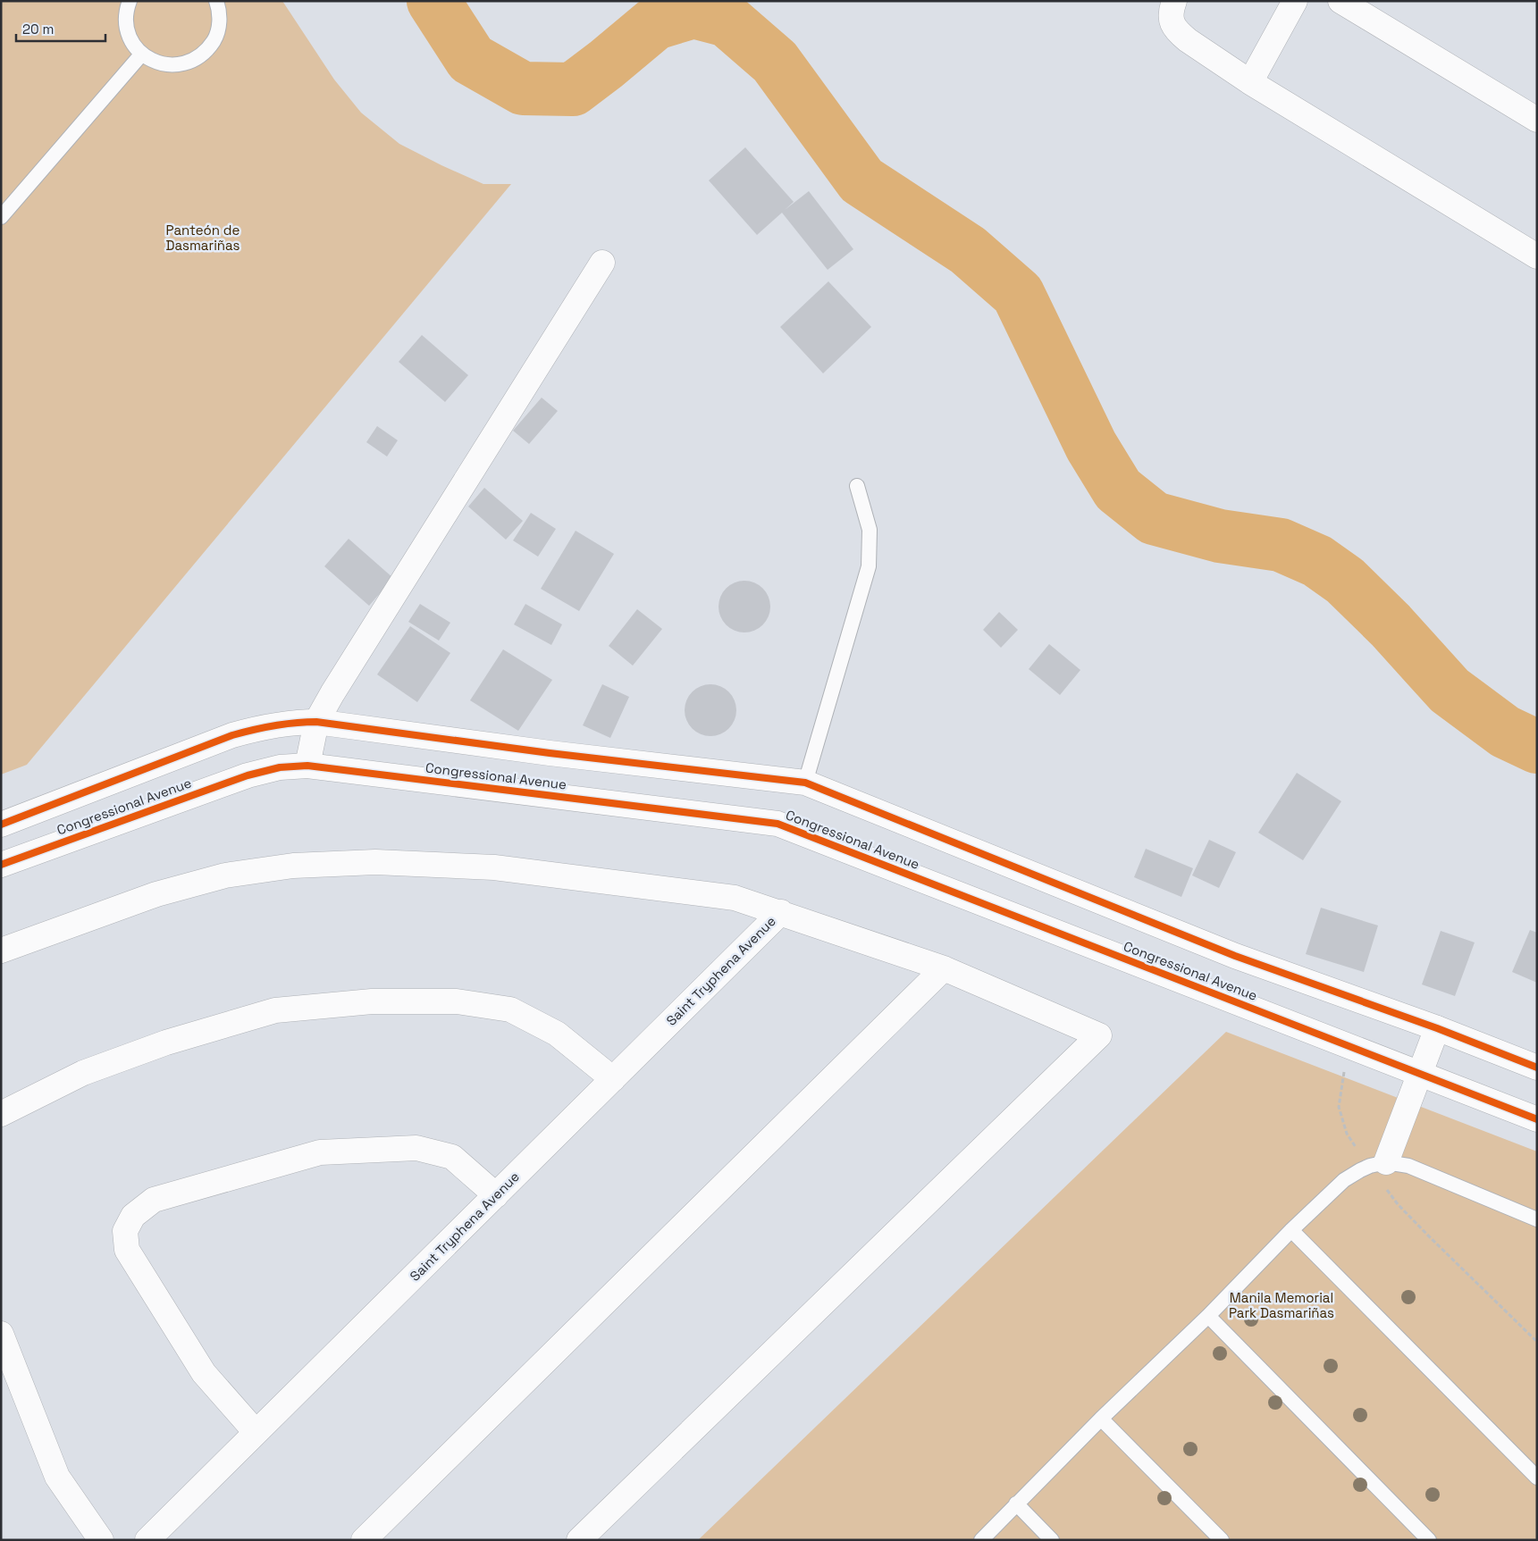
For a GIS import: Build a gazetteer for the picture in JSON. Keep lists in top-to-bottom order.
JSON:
{
  "streets": {
    "street": ["Congressional Avenue", "Saint Tryphena Avenue"]
  },
  "parks": ["Panteón de Dasmariñas", "Manila Memorial Park Dasmariñas"],
  "scale_bar": "20 m"
}
